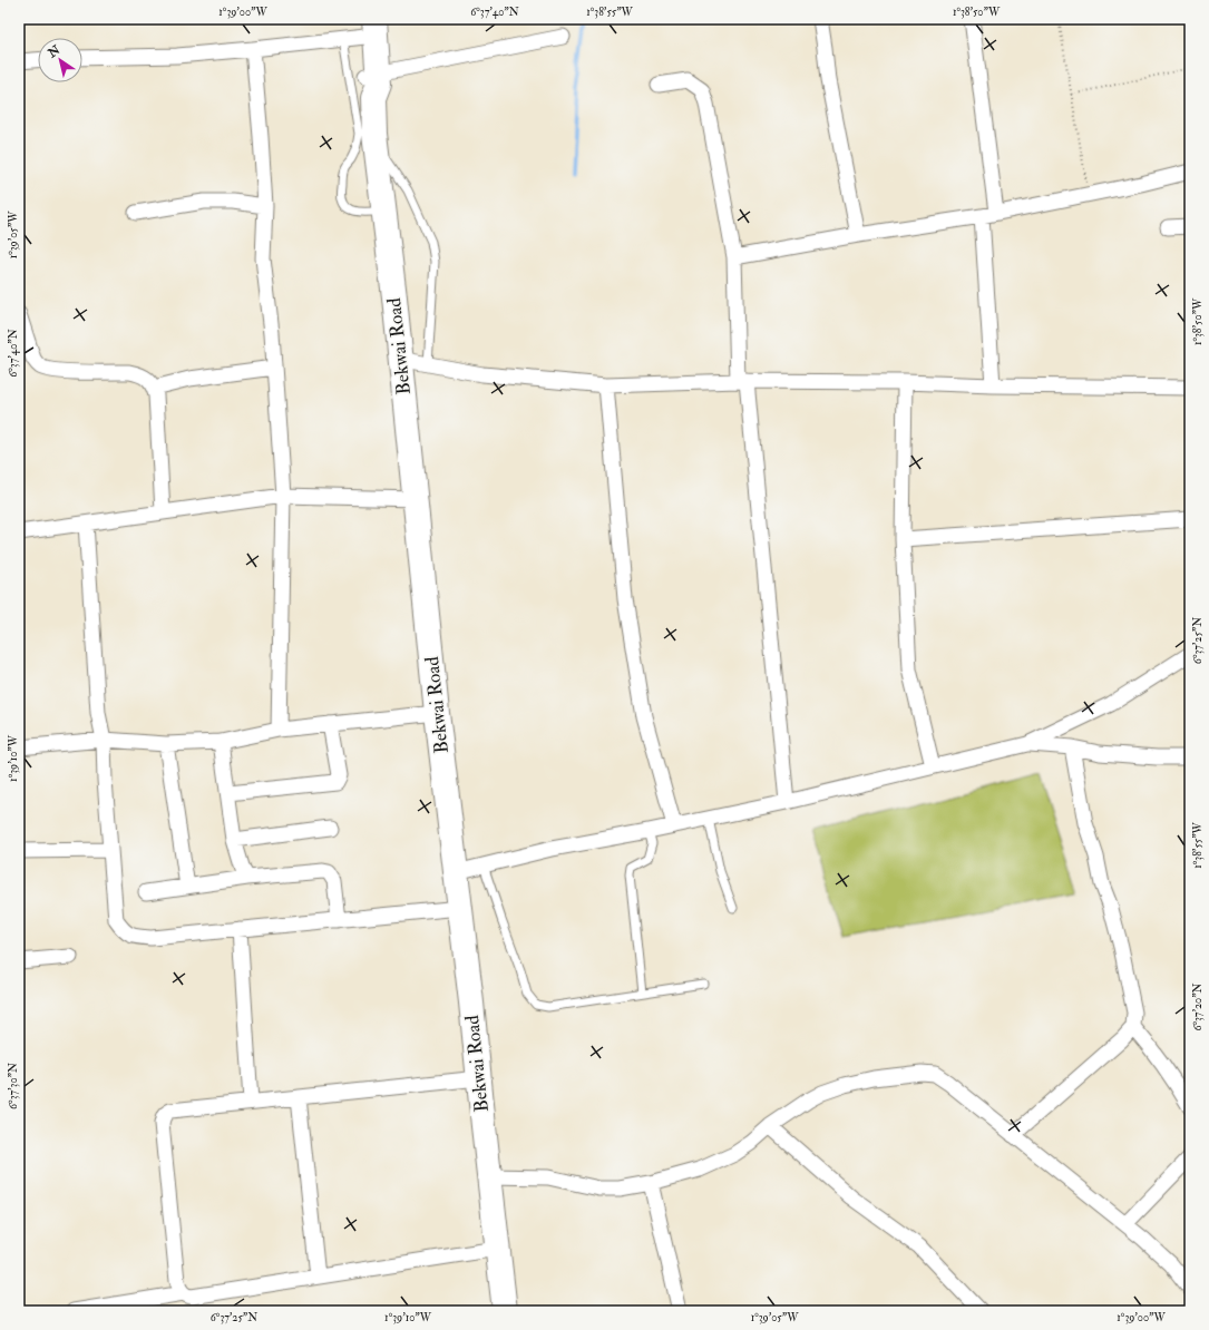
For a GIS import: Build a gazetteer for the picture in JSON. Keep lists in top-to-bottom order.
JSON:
{
  "streets": {
    "highway": ["Bekwai Road"]
  },
  "north": "top left",
  "coordinates": [
    "1°39'00\"W",
    "6°37'40\"N",
    "1°38'55\"W",
    "1°38'50\"W",
    "1°39'05\"W",
    "6°37'25\"N",
    "1°39'10\"W",
    "6°37'20\"N",
    "6°37'30\"N"
  ]
}
